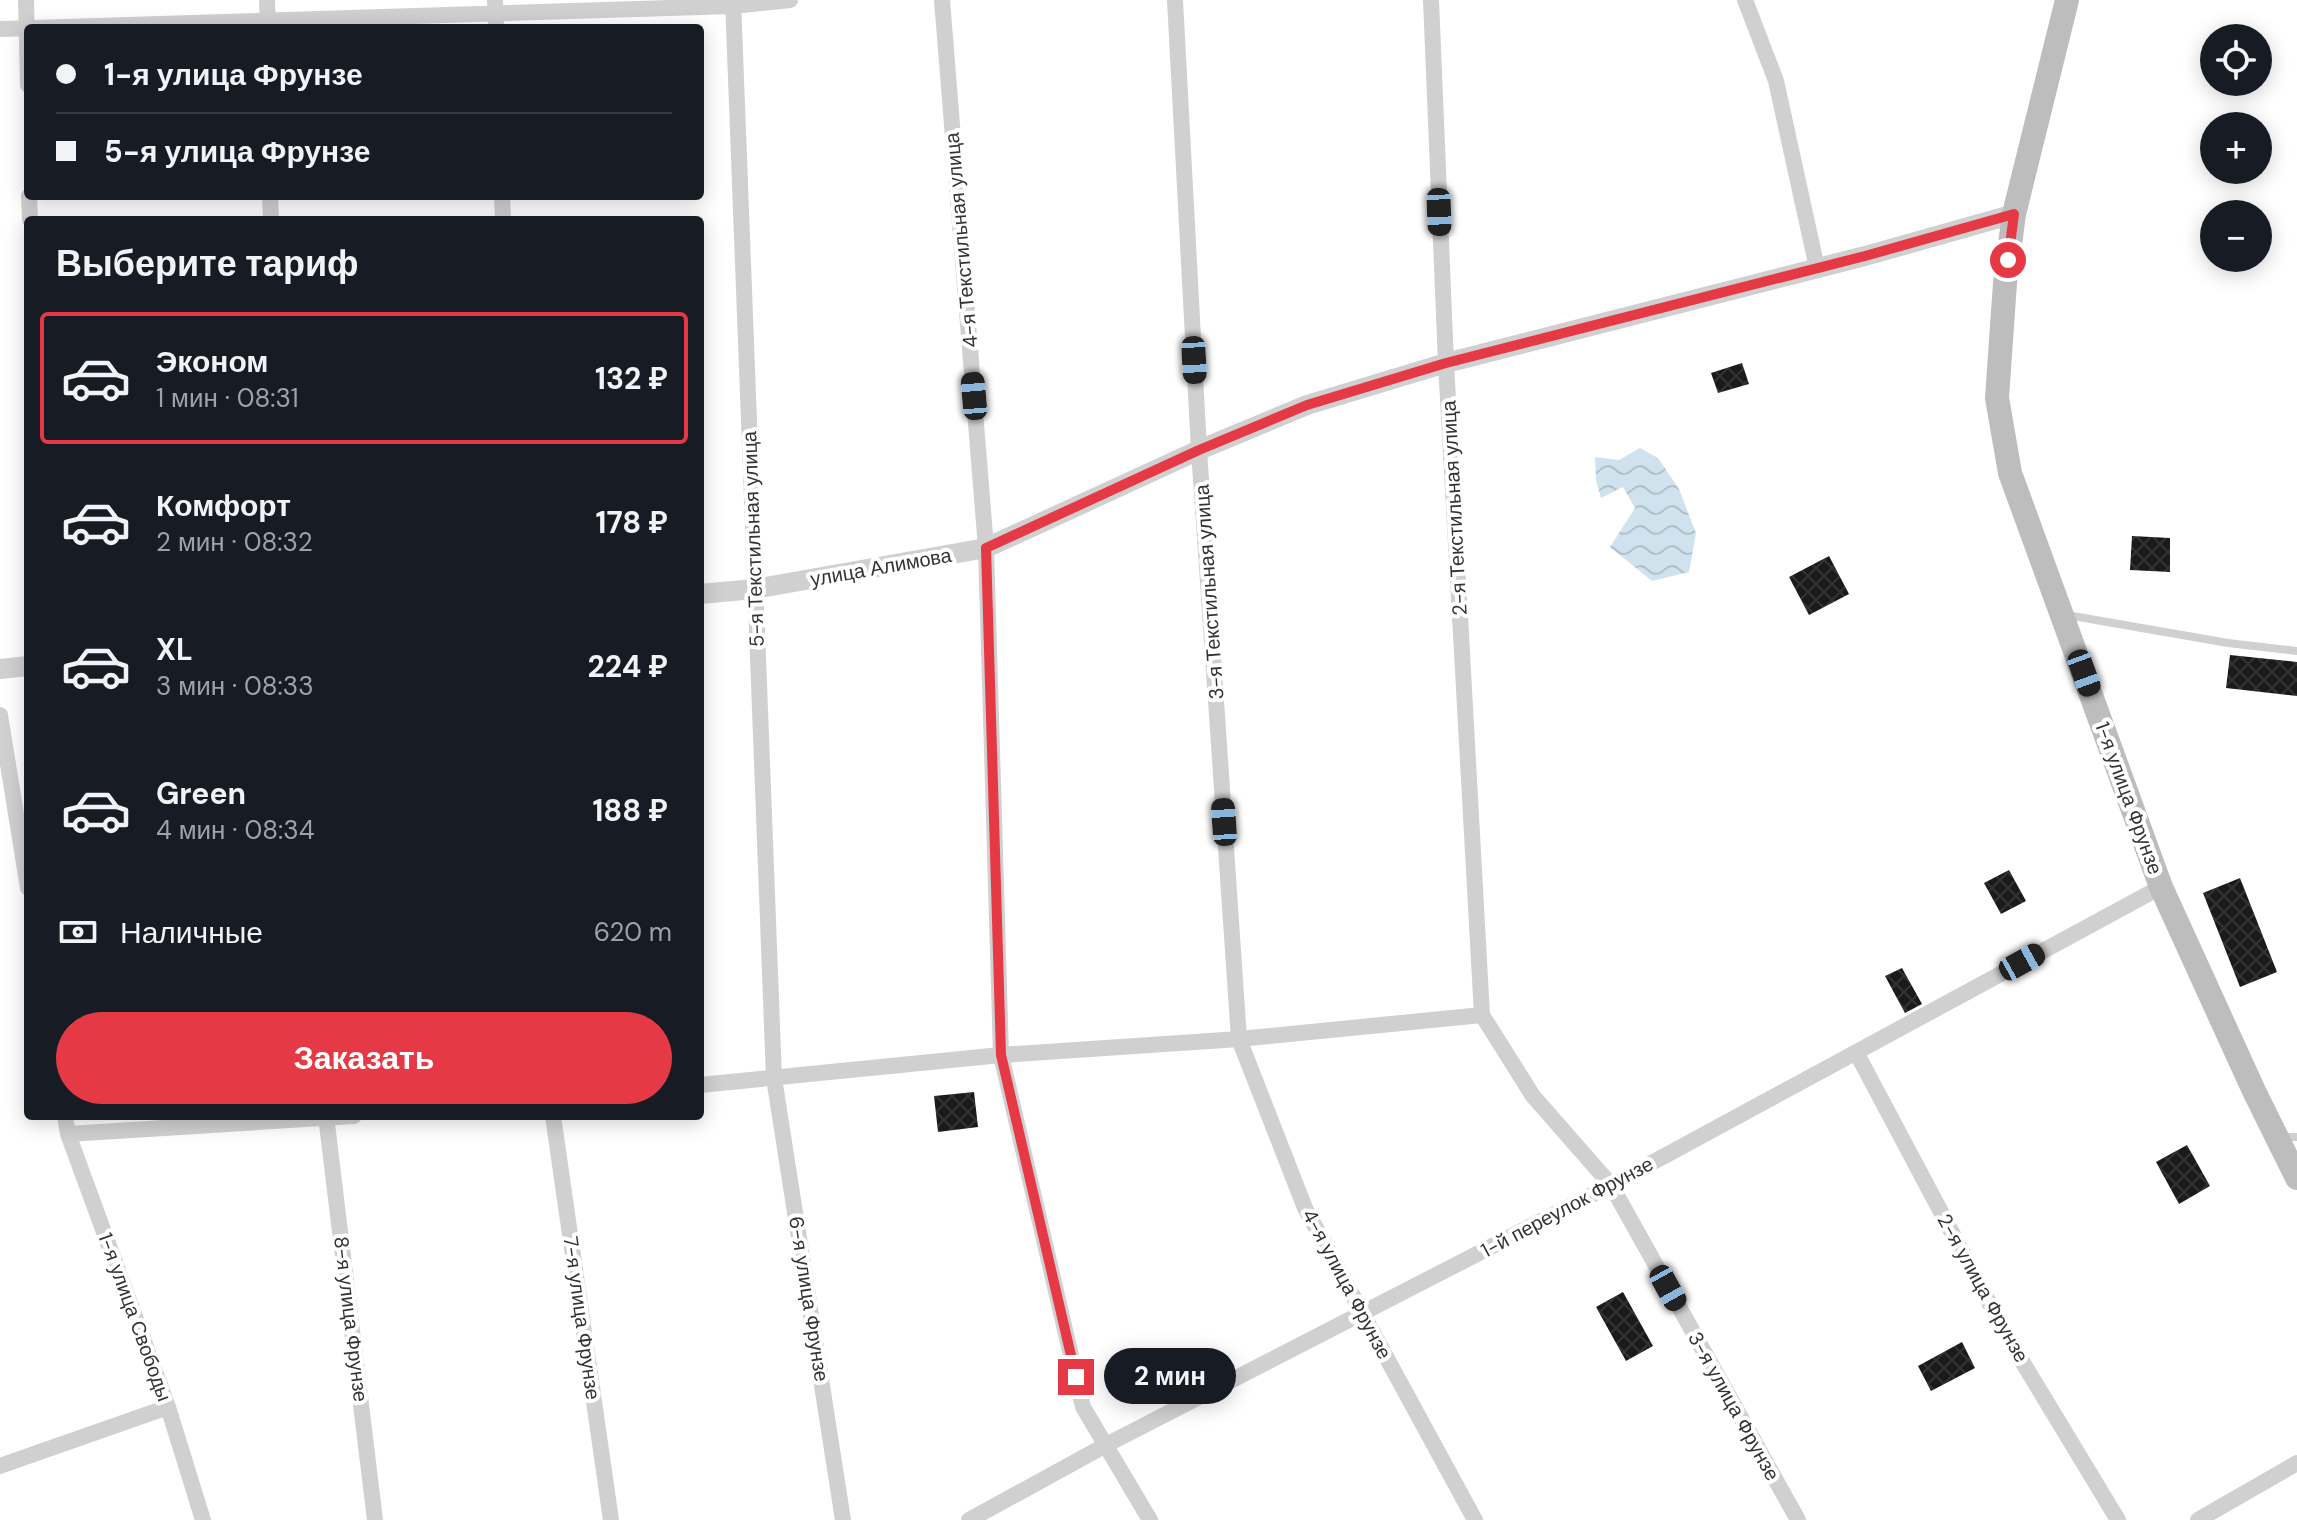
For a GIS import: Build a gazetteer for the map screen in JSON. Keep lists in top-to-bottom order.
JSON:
{
  "streets": {
    "main road": ["1-я улица Фрунзе"],
    "street": [
      "4-я Текстильная улица",
      "2-я Текстильная улица",
      "5-я Текстильная улица",
      "улица Алимова",
      "3-я Текстильная улица",
      "1-й переулок Фрунзе",
      "4-я улица Фрунзе",
      "2-я улица Фрунзе",
      "6-я улица Фрунзе",
      "1-я улица Свободы",
      "7-я улица Фрунзе",
      "8-я улица Фрунзе",
      "3-я улица Фрунзе"
    ]
  },
  "crossings": [
    ["4-я Текстильная улица", "улица Алимова"],
    ["4-я Текстильная улица", "1-й переулок Фрунзе"],
    ["2-я Текстильная улица", "улица Алимова"],
    ["2-я Текстильная улица", "3-я улица Фрунзе"],
    ["5-я Текстильная улица", "улица Алимова"],
    ["5-я Текстильная улица", "6-я улица Фрунзе"],
    ["улица Алимова", "3-я Текстильная улица"],
    ["улица Алимова", "1-я улица Фрунзе"],
    ["3-я Текстильная улица", "4-я улица Фрунзе"],
    ["1-я улица Фрунзе", "1-й переулок Фрунзе"],
    ["1-й переулок Фрунзе", "4-я улица Фрунзе"],
    ["1-й переулок Фрунзе", "2-я улица Фрунзе"],
    ["1-й переулок Фрунзе", "3-я улица Фрунзе"]
  ],
  "page": {
    "map_buttons": ["+", "−"],
    "banner": ["1-я улица Фрунзе", "5-я улица Фрунзе"],
    "heading": "Выберите тариф",
    "list": [
      {
        "name": "Эконом",
        "note": "1 мин · 08:31",
        "value": "132 ₽"
      },
      {
        "name": "Комфорт",
        "note": "2 мин · 08:32",
        "value": "178 ₽"
      },
      {
        "name": "XL",
        "note": "3 мин · 08:33",
        "value": "224 ₽"
      },
      {
        "name": "Green",
        "note": "4 мин · 08:34",
        "value": "188 ₽"
      }
    ],
    "pay": ["Наличные", "620 m"],
    "buttons": "Заказать",
    "bubble": "2 мин"
  }
}
